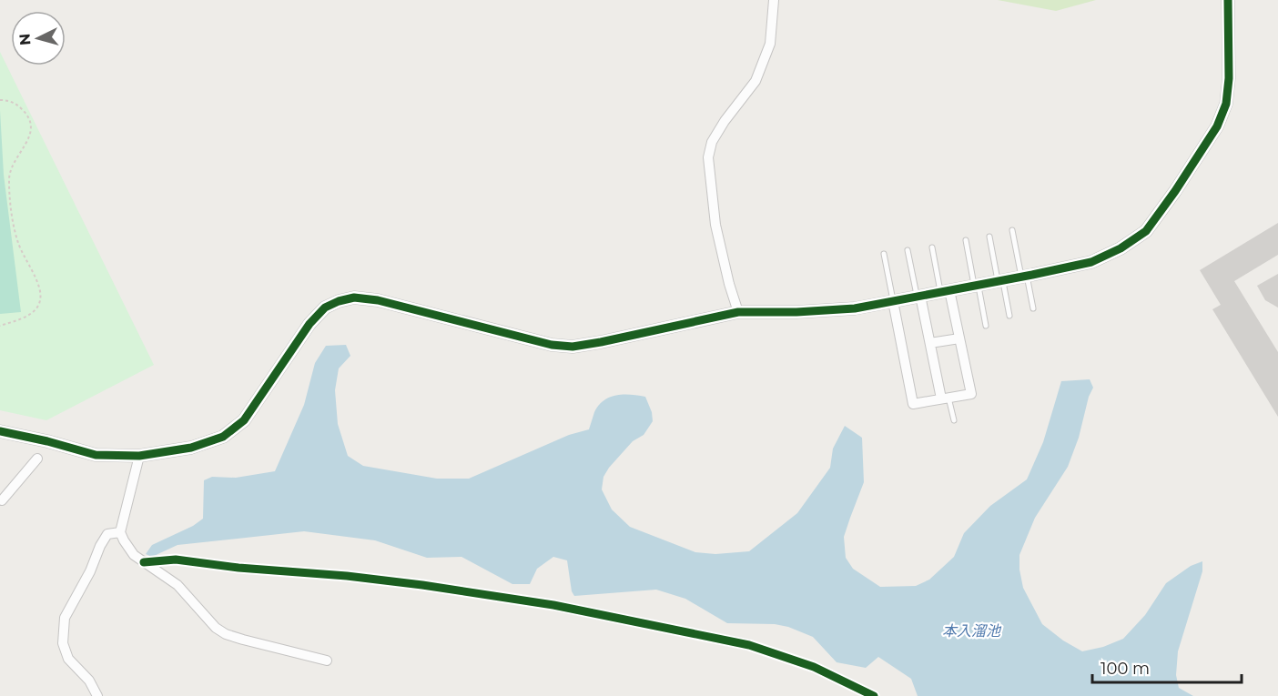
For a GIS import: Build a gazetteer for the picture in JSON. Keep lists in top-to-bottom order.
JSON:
{
  "water": ["本入溜池"],
  "scale_bar": "100 m",
  "north": "left"
}
